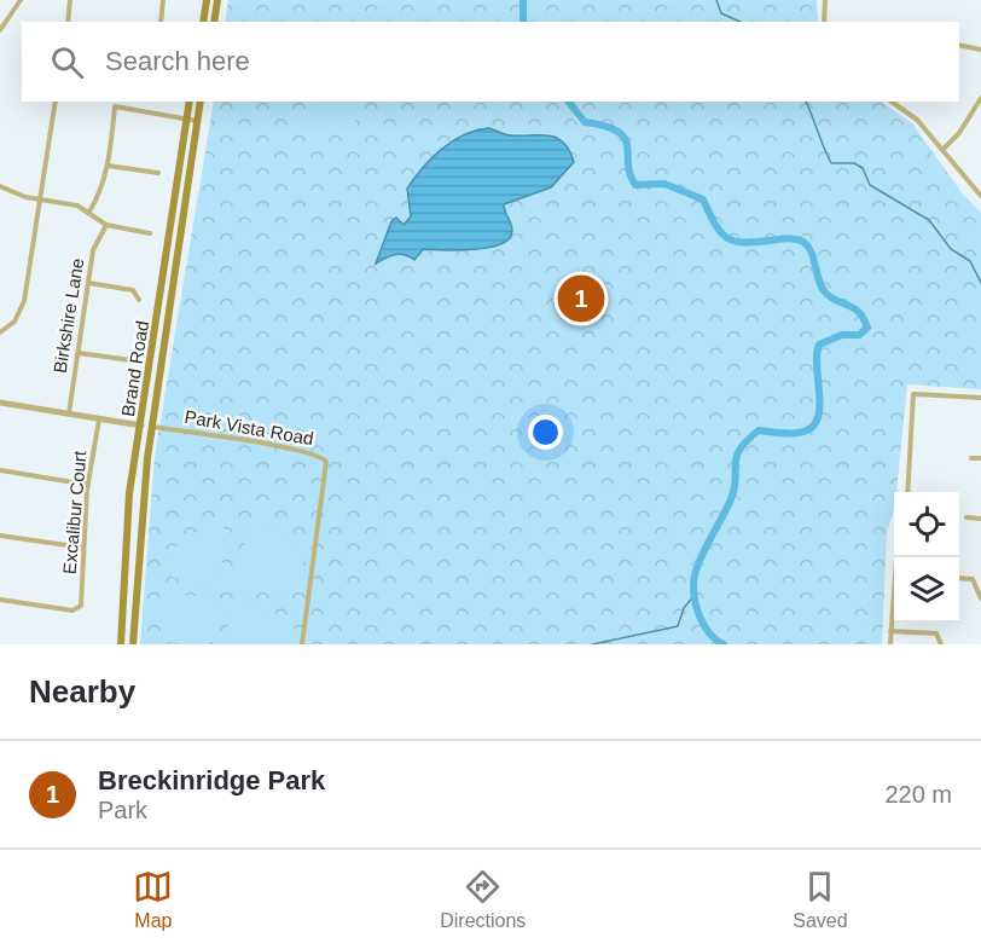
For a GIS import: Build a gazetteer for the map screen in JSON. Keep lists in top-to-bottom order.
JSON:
{
  "streets": {
    "main road": ["Brand Road"],
    "street": ["Birkshire Lane", "Park Vista Road", "Excalibur Court"]
  },
  "crossings": [
    ["Brand Road", "Park Vista Road"]
  ],
  "page": {
    "search": "Search here",
    "pins": "1",
    "heading": "Nearby",
    "list": [
      {
        "mark": "1",
        "name": "Breckinridge Park",
        "note": "Park",
        "value": "220 m"
      }
    ],
    "nav": ["Map", "Directions", "Saved"]
  }
}
